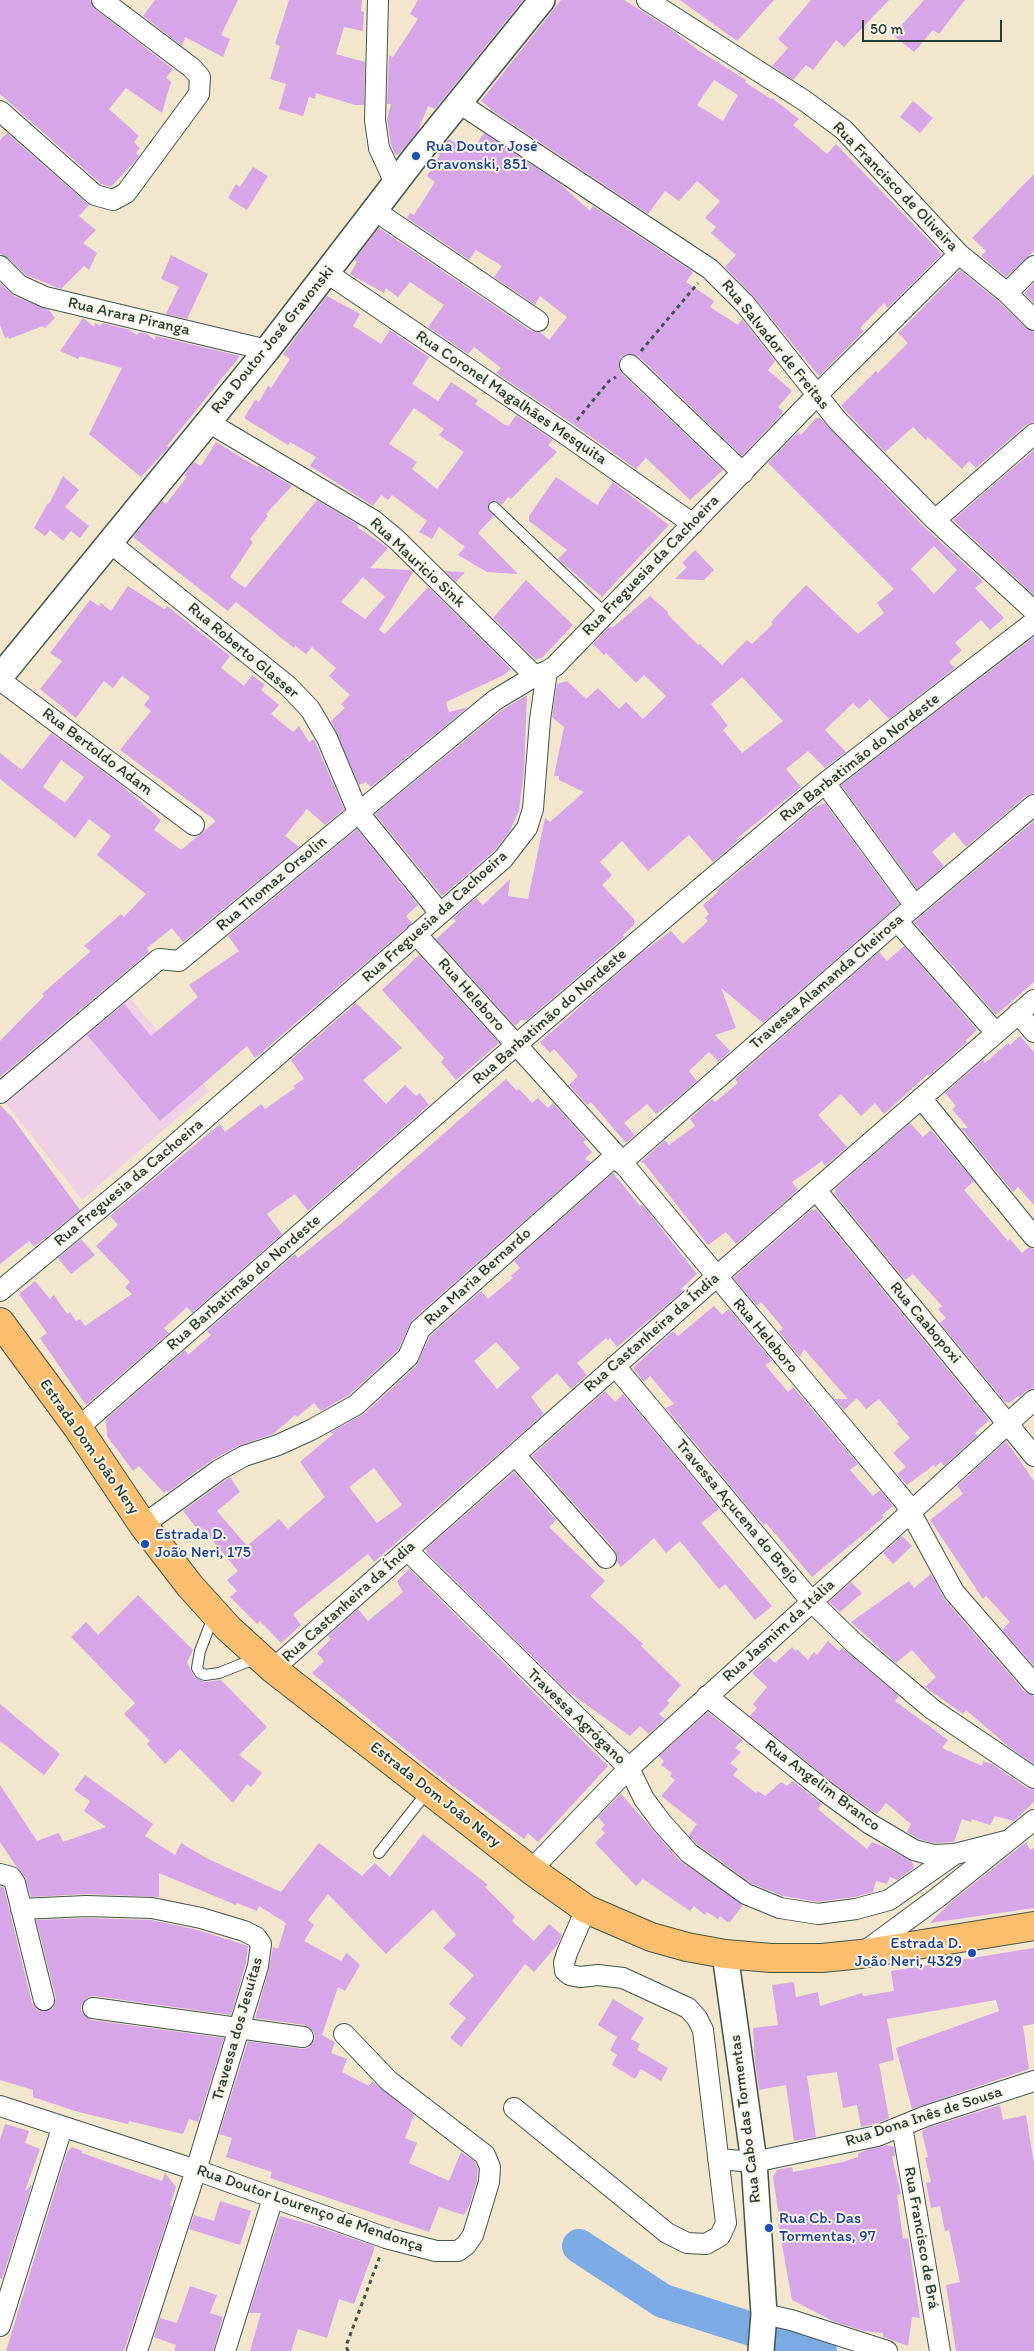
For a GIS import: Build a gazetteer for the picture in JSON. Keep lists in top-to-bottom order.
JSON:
{
  "streets": {
    "main road": ["Estrada Dom João Nery"],
    "street": [
      "Rua Francisco de Oliveira",
      "Rua Arara Piranga",
      "Rua Doutor José Gravonski",
      "Rua Salvador de Freitas",
      "Rua Coronel Magalhães Mesquita",
      "Rua Mauricio Sink",
      "Rua Freguesia da Cachoeira",
      "Rua Roberto Glasser",
      "Rua Bertoldo Adam",
      "Rua Barbatimão do Nordeste",
      "Rua Thomaz Orsolin",
      "Travessa Alamanda Cheirosa",
      "Rua Heleboro",
      "Rua Maria Bernardo",
      "Rua Caabopoxi",
      "Rua Castanheira da Índia",
      "Travessa Açucena do Brejo",
      "Rua Jasmim da Itália",
      "Travessa Agrógano",
      "Rua Angelim Branco",
      "Travessa dos Jesuítas",
      "Rua Dona Inês de Sousa",
      "Rua Cabo das Tormentas",
      "Rua Doutor Lourenço de Mendonça",
      "Rua Francisco de Brá"
    ]
  },
  "crossings": [
    ["Rua Francisco de Oliveira", "Rua Freguesia da Cachoeira"],
    ["Rua Arara Piranga", "Rua Doutor José Gravonski"],
    ["Rua Doutor José Gravonski", "Rua Salvador de Freitas"],
    ["Rua Doutor José Gravonski", "Rua Coronel Magalhães Mesquita"],
    ["Rua Doutor José Gravonski", "Rua Mauricio Sink"],
    ["Rua Doutor José Gravonski", "Rua Roberto Glasser"],
    ["Rua Doutor José Gravonski", "Rua Bertoldo Adam"],
    ["Rua Salvador de Freitas", "Rua Freguesia da Cachoeira"],
    ["Rua Coronel Magalhães Mesquita", "Rua Freguesia da Cachoeira"],
    ["Rua Mauricio Sink", "Rua Freguesia da Cachoeira"],
    ["Rua Mauricio Sink", "Rua Thomaz Orsolin"],
    ["Rua Freguesia da Cachoeira", "Rua Roberto Glasser"],
    ["Rua Freguesia da Cachoeira", "Rua Thomaz Orsolin"],
    ["Rua Freguesia da Cachoeira", "Rua Heleboro"],
    ["Rua Roberto Glasser", "Rua Thomaz Orsolin"],
    ["Rua Barbatimão do Nordeste", "Rua Heleboro"],
    ["Rua Barbatimão do Nordeste", "Estrada Dom João Nery"],
    ["Travessa Alamanda Cheirosa", "Rua Heleboro"],
    ["Travessa Alamanda Cheirosa", "Rua Maria Bernardo"],
    ["Rua Heleboro", "Rua Maria Bernardo"],
    ["Rua Heleboro", "Rua Castanheira da Índia"],
    ["Rua Heleboro", "Rua Jasmim da Itália"],
    ["Rua Maria Bernardo", "Estrada Dom João Nery"],
    ["Rua Caabopoxi", "Rua Castanheira da Índia"],
    ["Rua Caabopoxi", "Rua Jasmim da Itália"],
    ["Rua Castanheira da Índia", "Estrada Dom João Nery"],
    ["Rua Castanheira da Índia", "Travessa Açucena do Brejo"],
    ["Rua Castanheira da Índia", "Travessa Agrógano"],
    ["Estrada Dom João Nery", "Rua Jasmim da Itália"],
    ["Estrada Dom João Nery", "Rua Cabo das Tormentas"],
    ["Travessa Açucena do Brejo", "Rua Jasmim da Itália"],
    ["Rua Jasmim da Itália", "Travessa Agrógano"],
    ["Rua Jasmim da Itália", "Rua Angelim Branco"],
    ["Travessa Agrógano", "Rua Angelim Branco"],
    ["Travessa dos Jesuítas", "Rua Doutor Lourenço de Mendonça"],
    ["Rua Dona Inês de Sousa", "Rua Cabo das Tormentas"],
    ["Rua Dona Inês de Sousa", "Rua Francisco de Brá"]
  ],
  "places": [
    "Rua Doutor José Gravonski, 851",
    "Estrada D. João Neri, 175",
    "Estrada D. João Neri, 4329",
    "Rua Cb. Das Tormentas, 97"
  ],
  "scale_bar": "50 m"
}
